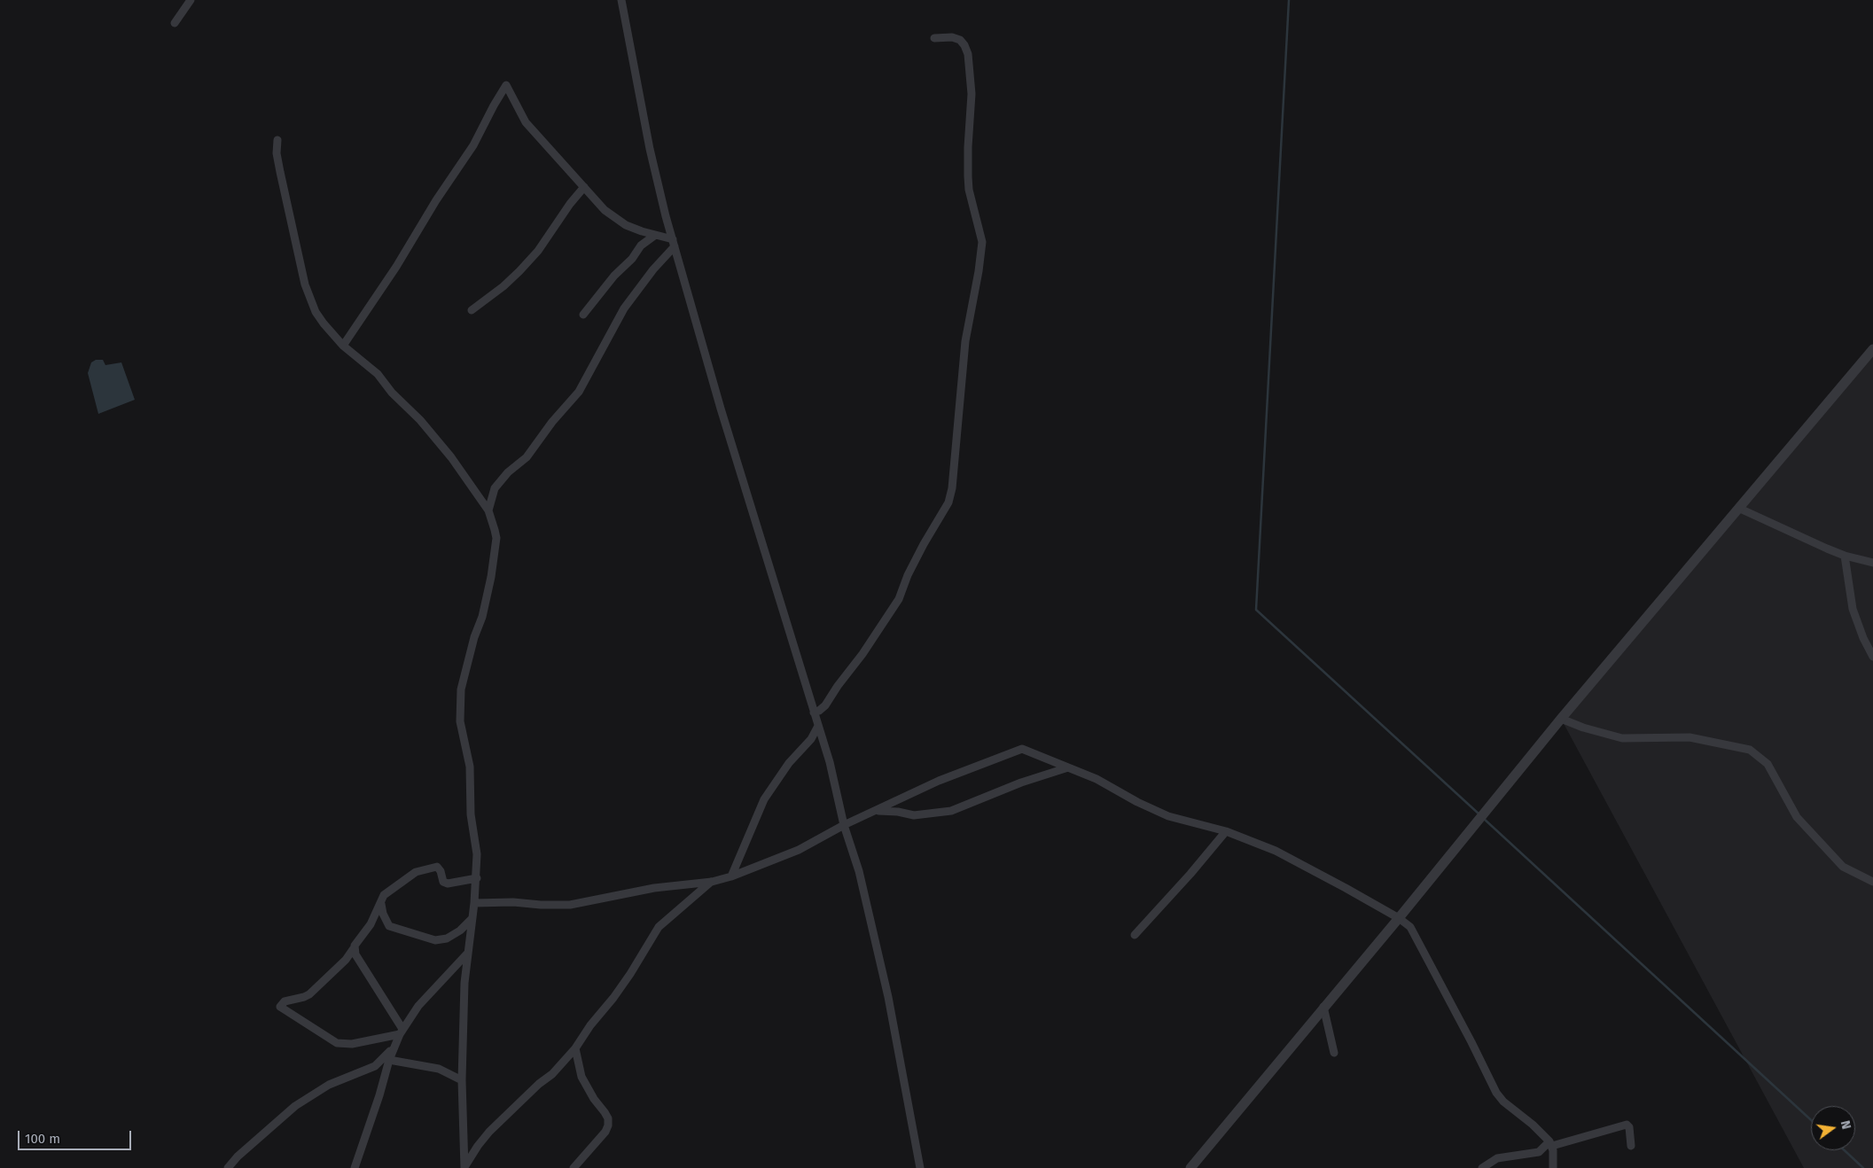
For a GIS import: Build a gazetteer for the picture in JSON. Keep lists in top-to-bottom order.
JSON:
{
  "scale_bar": "100 m",
  "north": "right"
}
